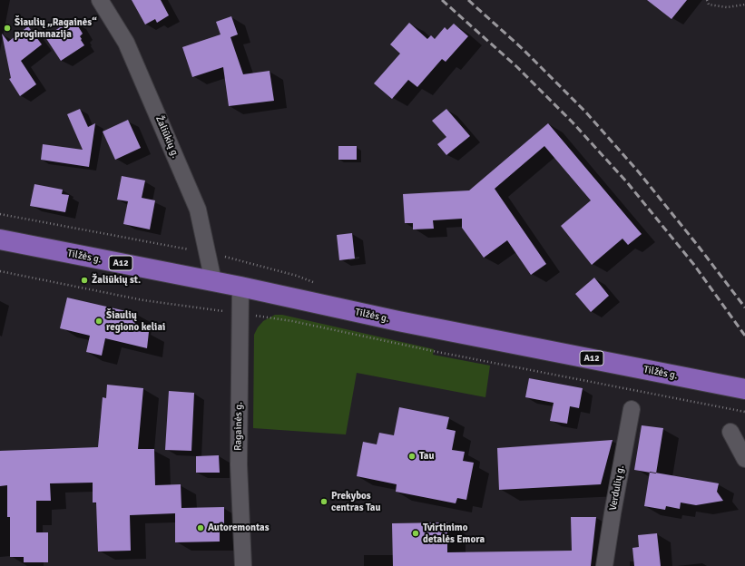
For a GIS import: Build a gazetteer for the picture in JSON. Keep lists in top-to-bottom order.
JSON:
{
  "streets": {
    "highway": ["Tilžės g.", "A12"],
    "street": ["Žaliūkių g.", "Ragainės g.", "Verdulių g."]
  },
  "crossings": [
    ["Žaliūkių g.", "Tilžės g."],
    ["Tilžės g.", "Ragainės g."]
  ],
  "places": [
    "Šiaulių „Ragainės“ progimnazija",
    "Žaliūkių st.",
    "Šiaulių regiono keliai",
    "Tau",
    "Prekybos centras Tau",
    "Autoremontas",
    "Tvirtinimo detalės Emora"
  ]
}
